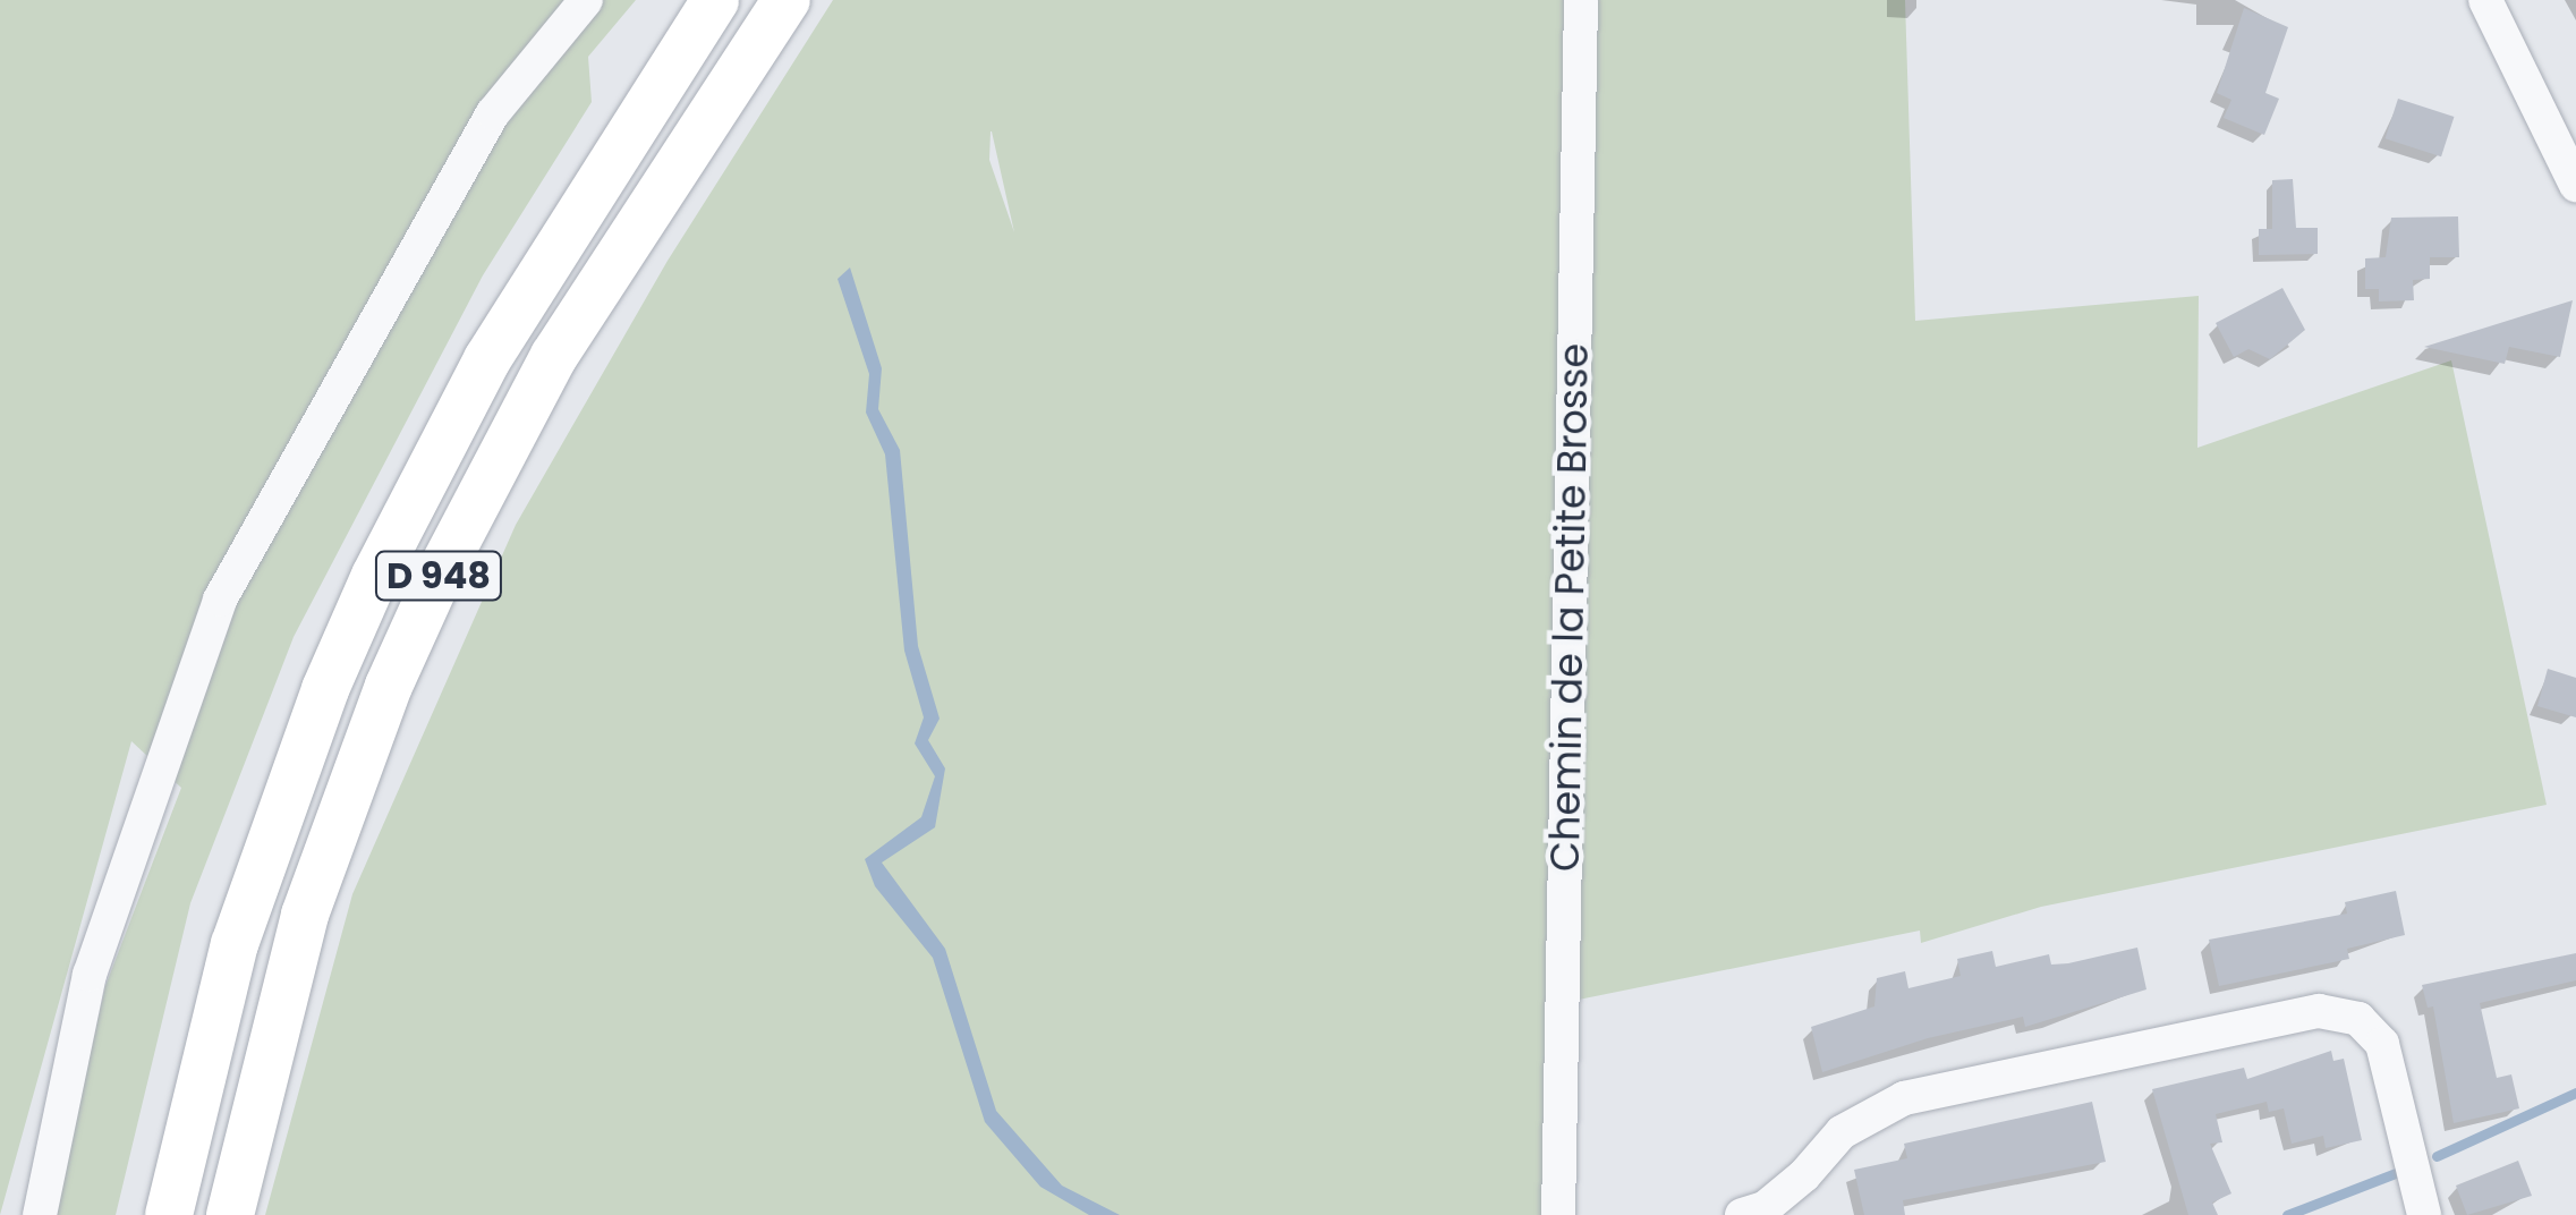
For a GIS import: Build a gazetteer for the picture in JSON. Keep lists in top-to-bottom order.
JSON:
{
  "streets": {
    "highway": ["D 948"],
    "street": ["Chemin de la Petite Brosse"]
  }
}
